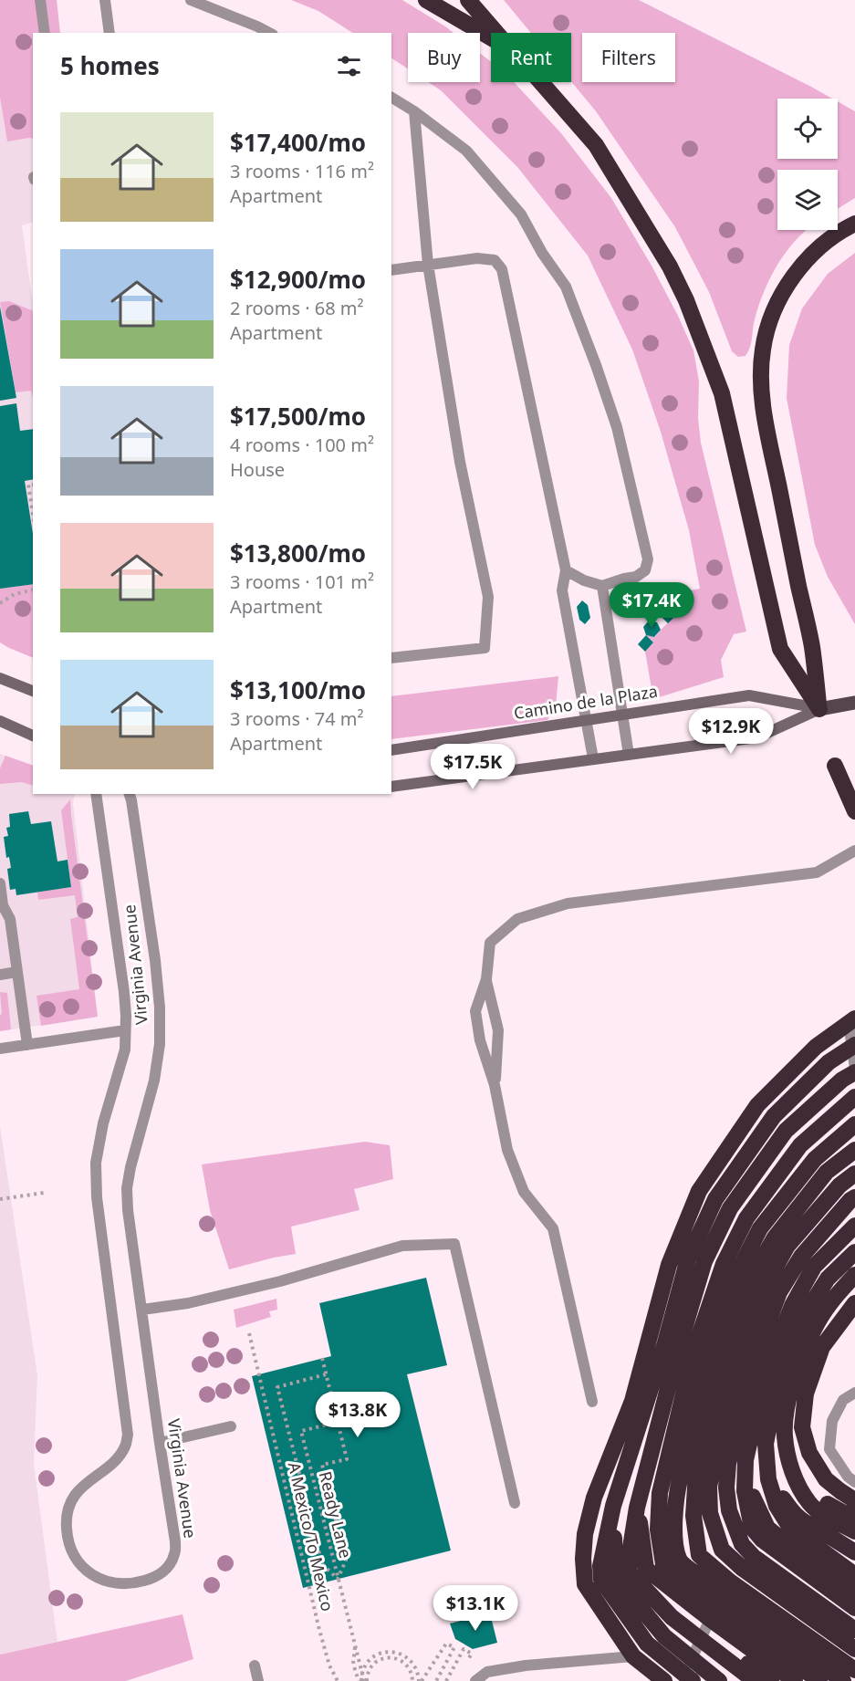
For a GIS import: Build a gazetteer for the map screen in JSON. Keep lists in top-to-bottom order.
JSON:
{
  "streets": {
    "main road": ["Camino de la Plaza"],
    "lane": ["Virginia Avenue"],
    "path": ["Ready Lane", "A Mexico/To Mexico"]
  },
  "page": {
    "chip": ["Buy", "Rent", "Filters"],
    "heading": "5 homes",
    "list": [
      {
        "name": "$17,400/mo",
        "note": "3 rooms · 116 m² · Apartment"
      },
      {
        "name": "$12,900/mo",
        "note": "2 rooms · 68 m² · Apartment"
      },
      {
        "name": "$17,500/mo",
        "note": "4 rooms · 100 m² · House"
      },
      {
        "name": "$13,800/mo",
        "note": "3 rooms · 101 m² · Apartment"
      },
      {
        "name": "$13,100/mo",
        "note": "3 rooms · 74 m² · Apartment"
      }
    ],
    "price": [
      "$17.4K",
      "$12.9K",
      "$17.5K",
      "$13.8K",
      "$13.1K"
    ]
  }
}
